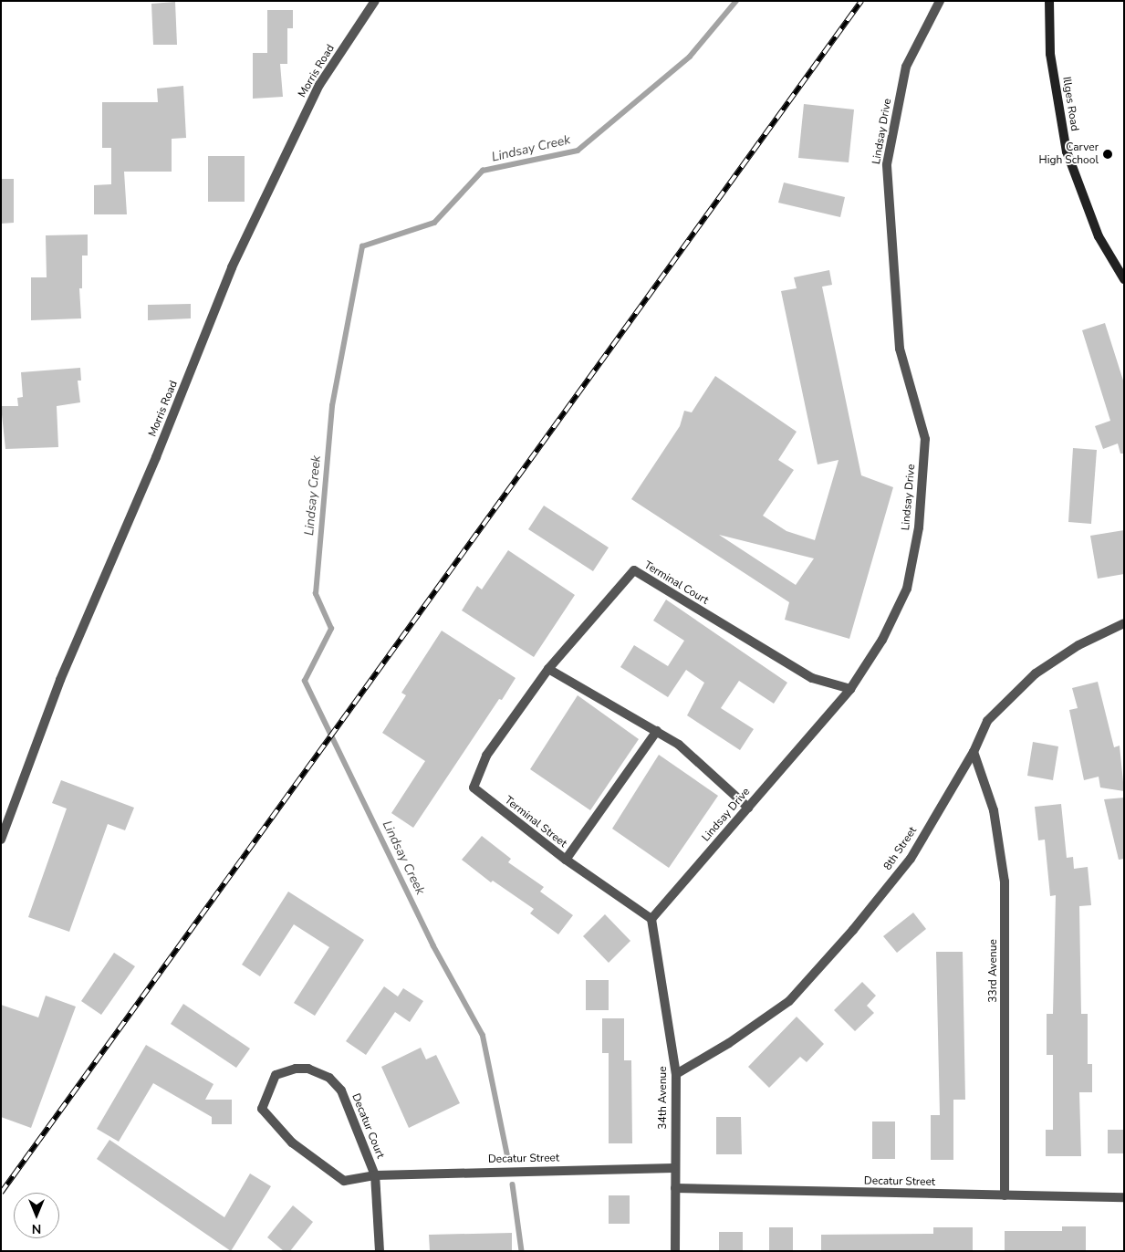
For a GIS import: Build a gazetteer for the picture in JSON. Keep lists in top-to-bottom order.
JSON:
{
  "streets": {
    "street": [
      "Morris Road",
      "Illges Road",
      "Lindsay Drive",
      "Terminal Court",
      "Terminal Street",
      "8th Street",
      "33rd Avenue",
      "34th Avenue",
      "Decatur Court",
      "Decatur Street"
    ]
  },
  "crossings": [
    ["Lindsay Drive", "Terminal Court"],
    ["Lindsay Drive", "Terminal Street"],
    ["Lindsay Drive", "34th Avenue"],
    ["Terminal Court", "Terminal Street"],
    ["Terminal Street", "34th Avenue"],
    ["8th Street", "33rd Avenue"],
    ["8th Street", "34th Avenue"],
    ["33rd Avenue", "Decatur Street"],
    ["34th Avenue", "Decatur Street"],
    ["Decatur Court", "Decatur Street"]
  ],
  "water": ["Lindsay Creek"],
  "places": ["Carver High School"],
  "north": "bottom"
}
